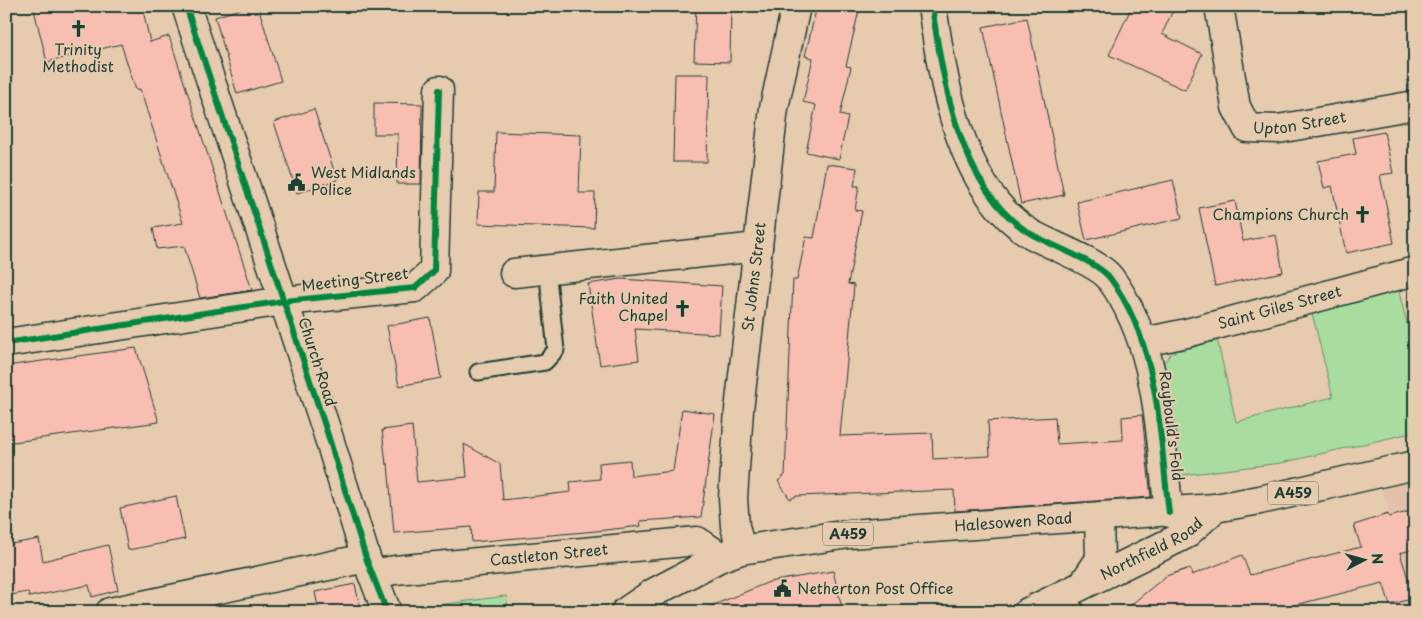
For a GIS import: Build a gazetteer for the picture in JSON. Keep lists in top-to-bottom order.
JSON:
{
  "streets": {
    "street": [
      "Upton Street",
      "St Johns Street",
      "Meeting Street",
      "Saint Giles Street",
      "Church Road",
      "Raybould's Fold",
      "A459",
      "Halesowen Road",
      "Northfield Road",
      "Castleton Street"
    ]
  },
  "crossings": [
    ["St Johns Street", "Halesowen Road"],
    ["St Johns Street", "Castleton Street"],
    ["Meeting Street", "Church Road"],
    ["Saint Giles Street", "Raybould's Fold"],
    ["Church Road", "Castleton Street"],
    ["Raybould's Fold", "Halesowen Road"],
    ["Halesowen Road", "Northfield Road"],
    ["Halesowen Road", "Castleton Street"]
  ],
  "places": {
    "church": ["Trinity Methodist", "Champions Church", "Faith United Chapel"],
    "public building": ["West Midlands Police", "Netherton Post Office"]
  },
  "north": "right"
}
